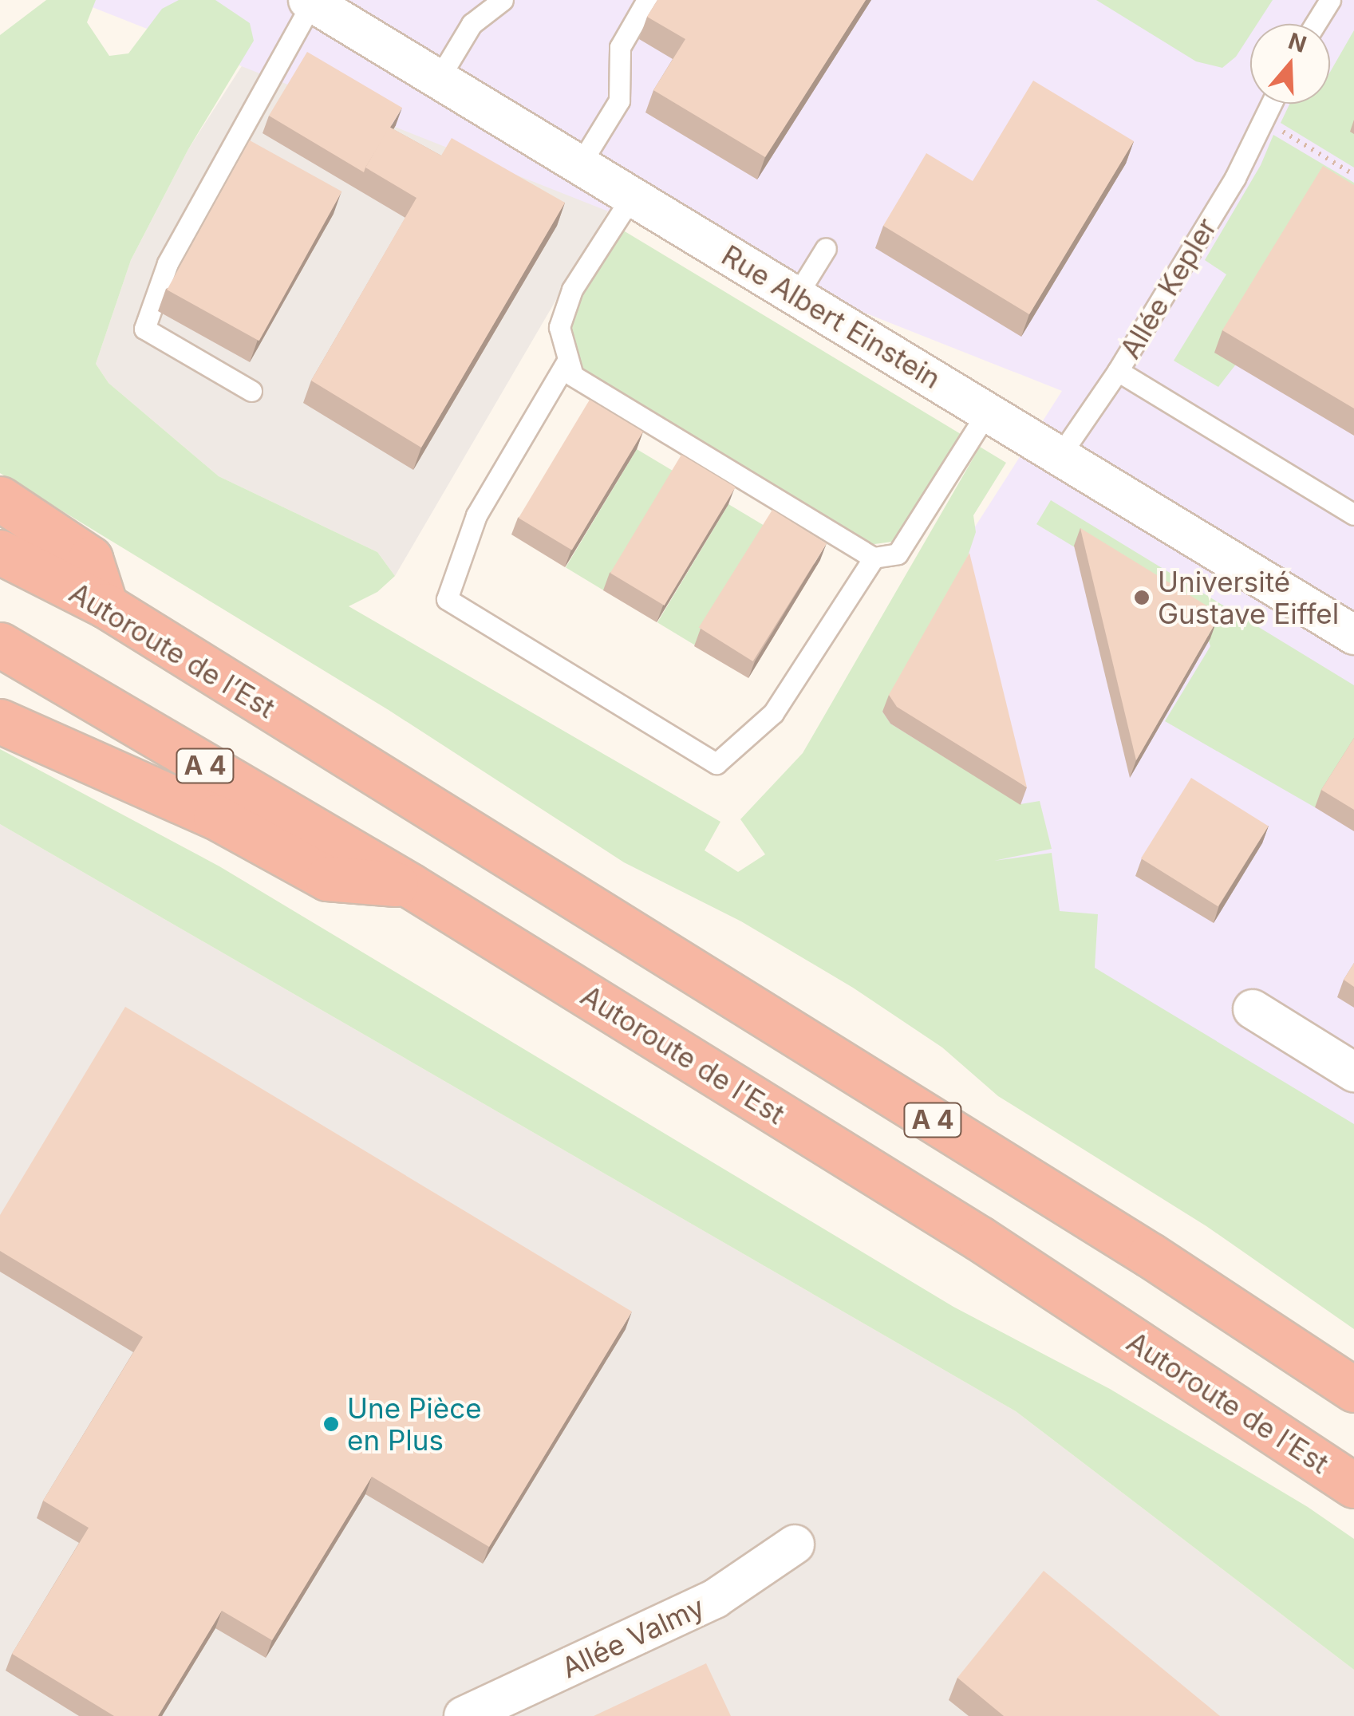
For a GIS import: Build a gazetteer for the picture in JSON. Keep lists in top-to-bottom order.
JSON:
{
  "streets": {
    "highway": ["Autoroute de l’Est", "A 4"],
    "street": ["Rue Albert Einstein", "Allée Valmy"],
    "lane": ["Allée Kepler"]
  },
  "places": ["Université Gustave Eiffel", "Une Pièce en Plus"],
  "north": "top"
}
